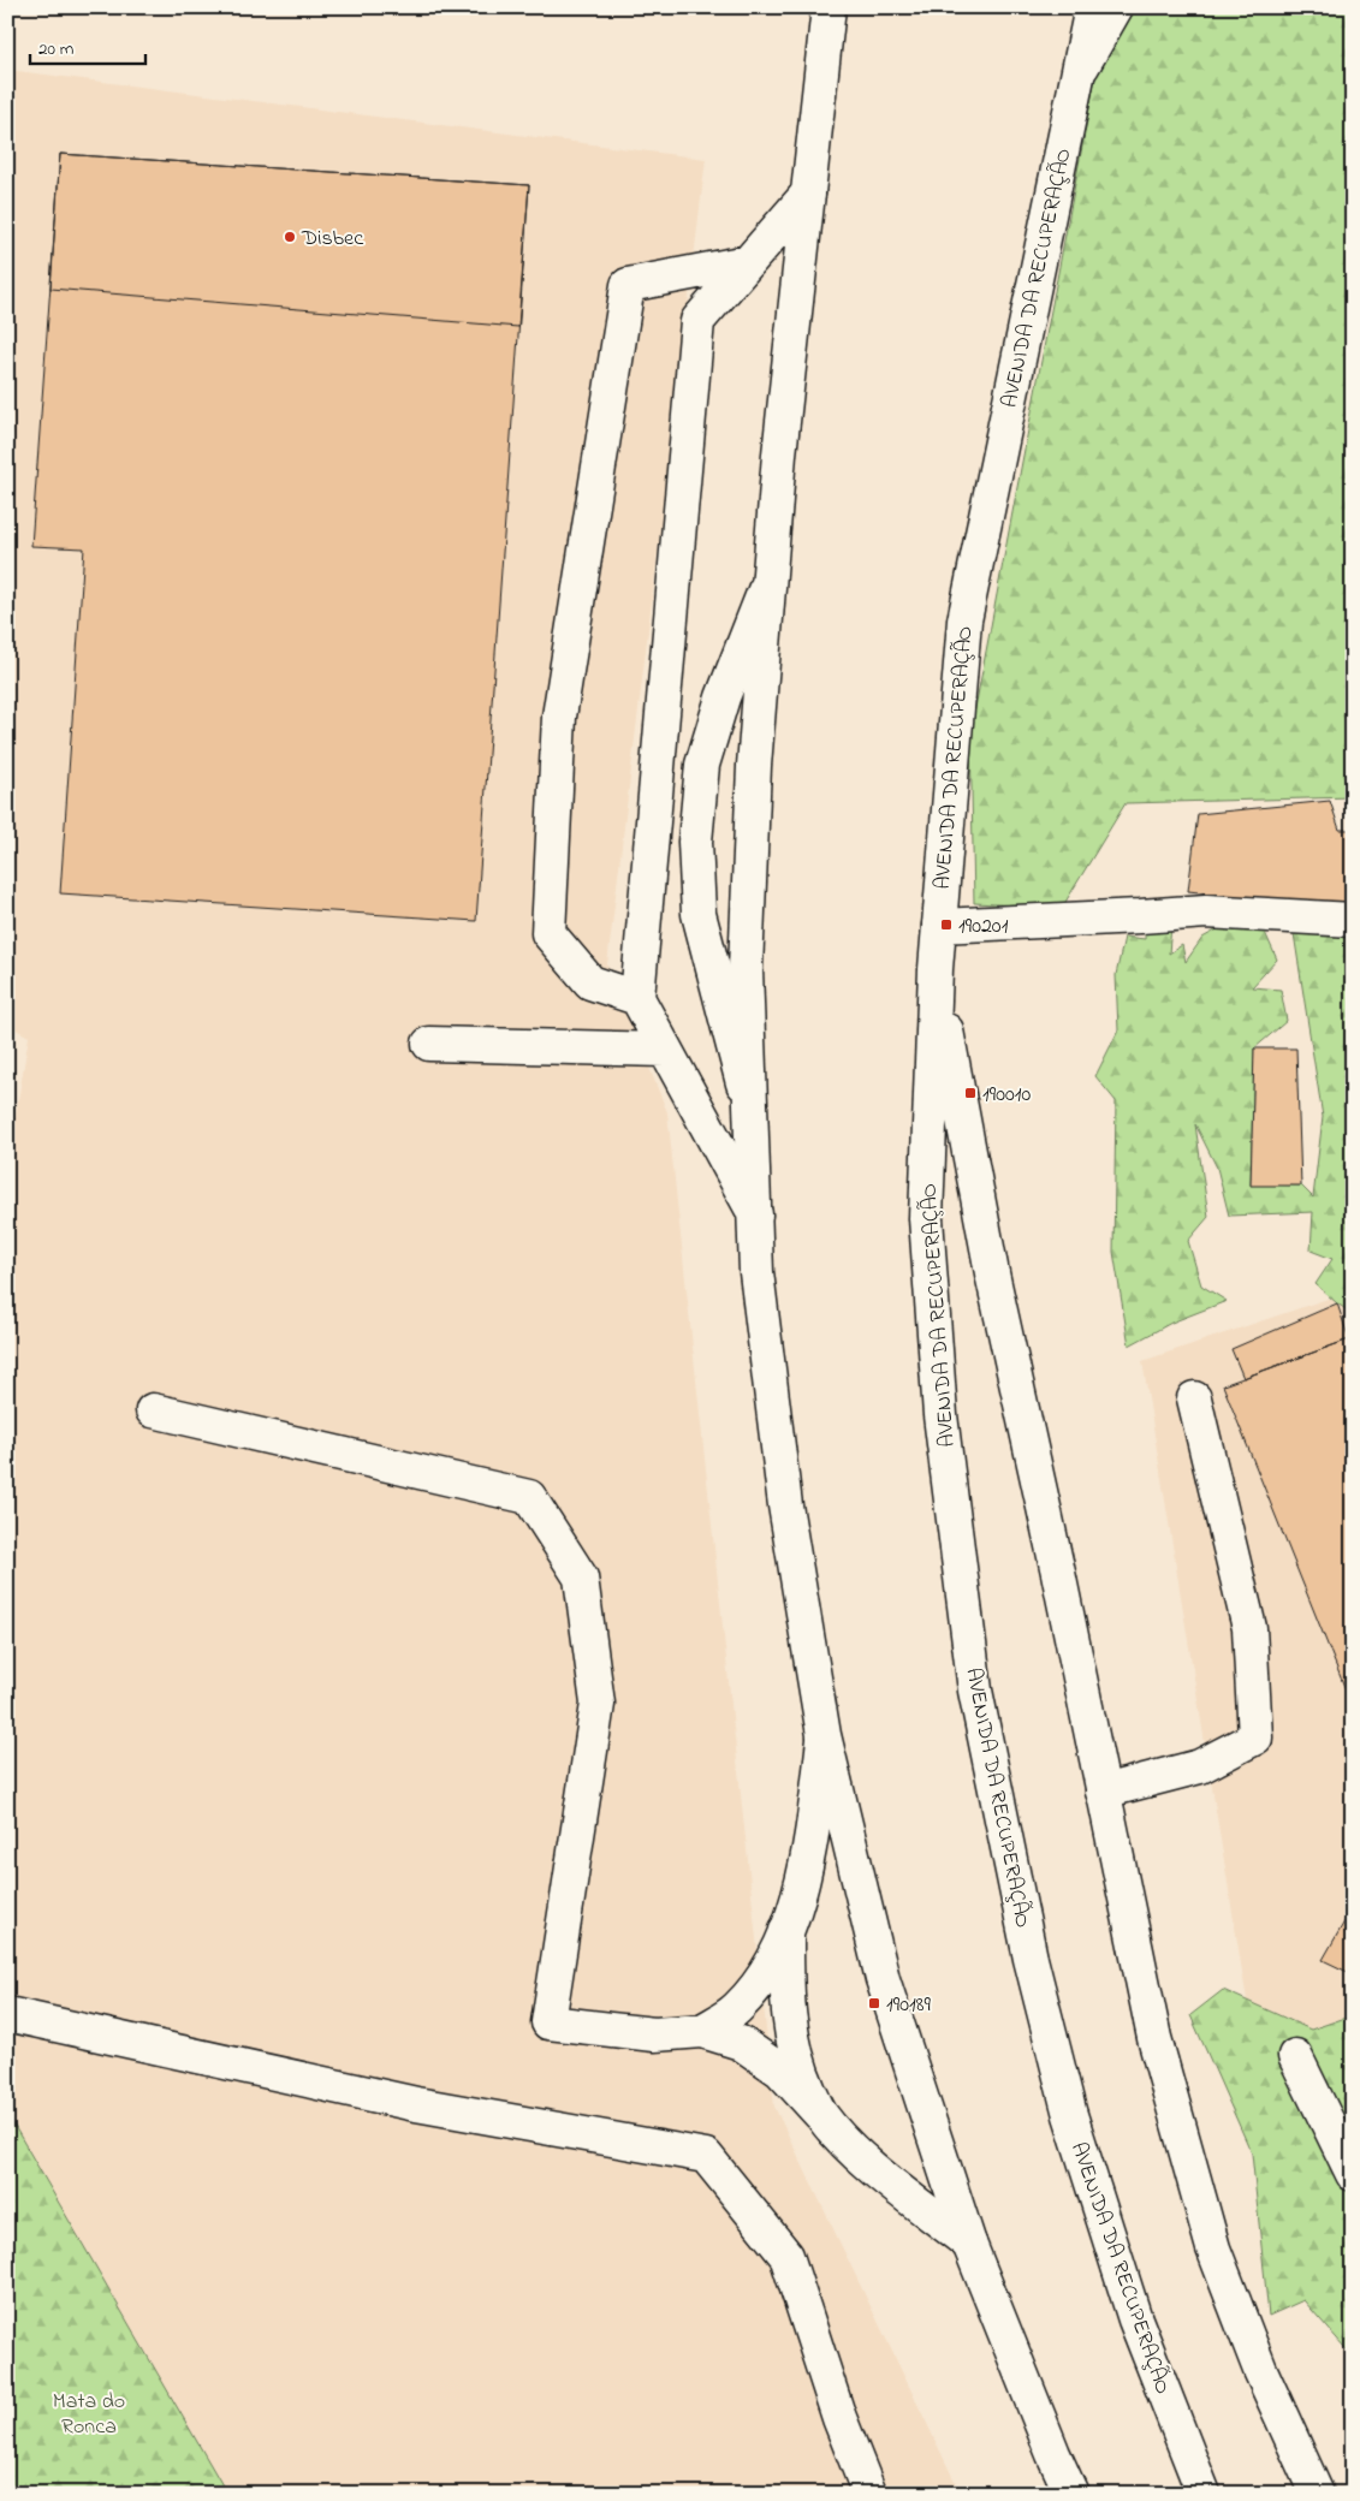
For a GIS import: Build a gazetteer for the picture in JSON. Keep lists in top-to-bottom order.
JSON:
{
  "streets": {
    "main road": ["AVENIDA DA RECUPERAÇÃO"]
  },
  "parks": ["Mata do Ronca"],
  "places": {
    "other": ["Disbec"],
    "transit": ["190201", "190010", "190189"]
  },
  "scale_bar": "20 m"
}
